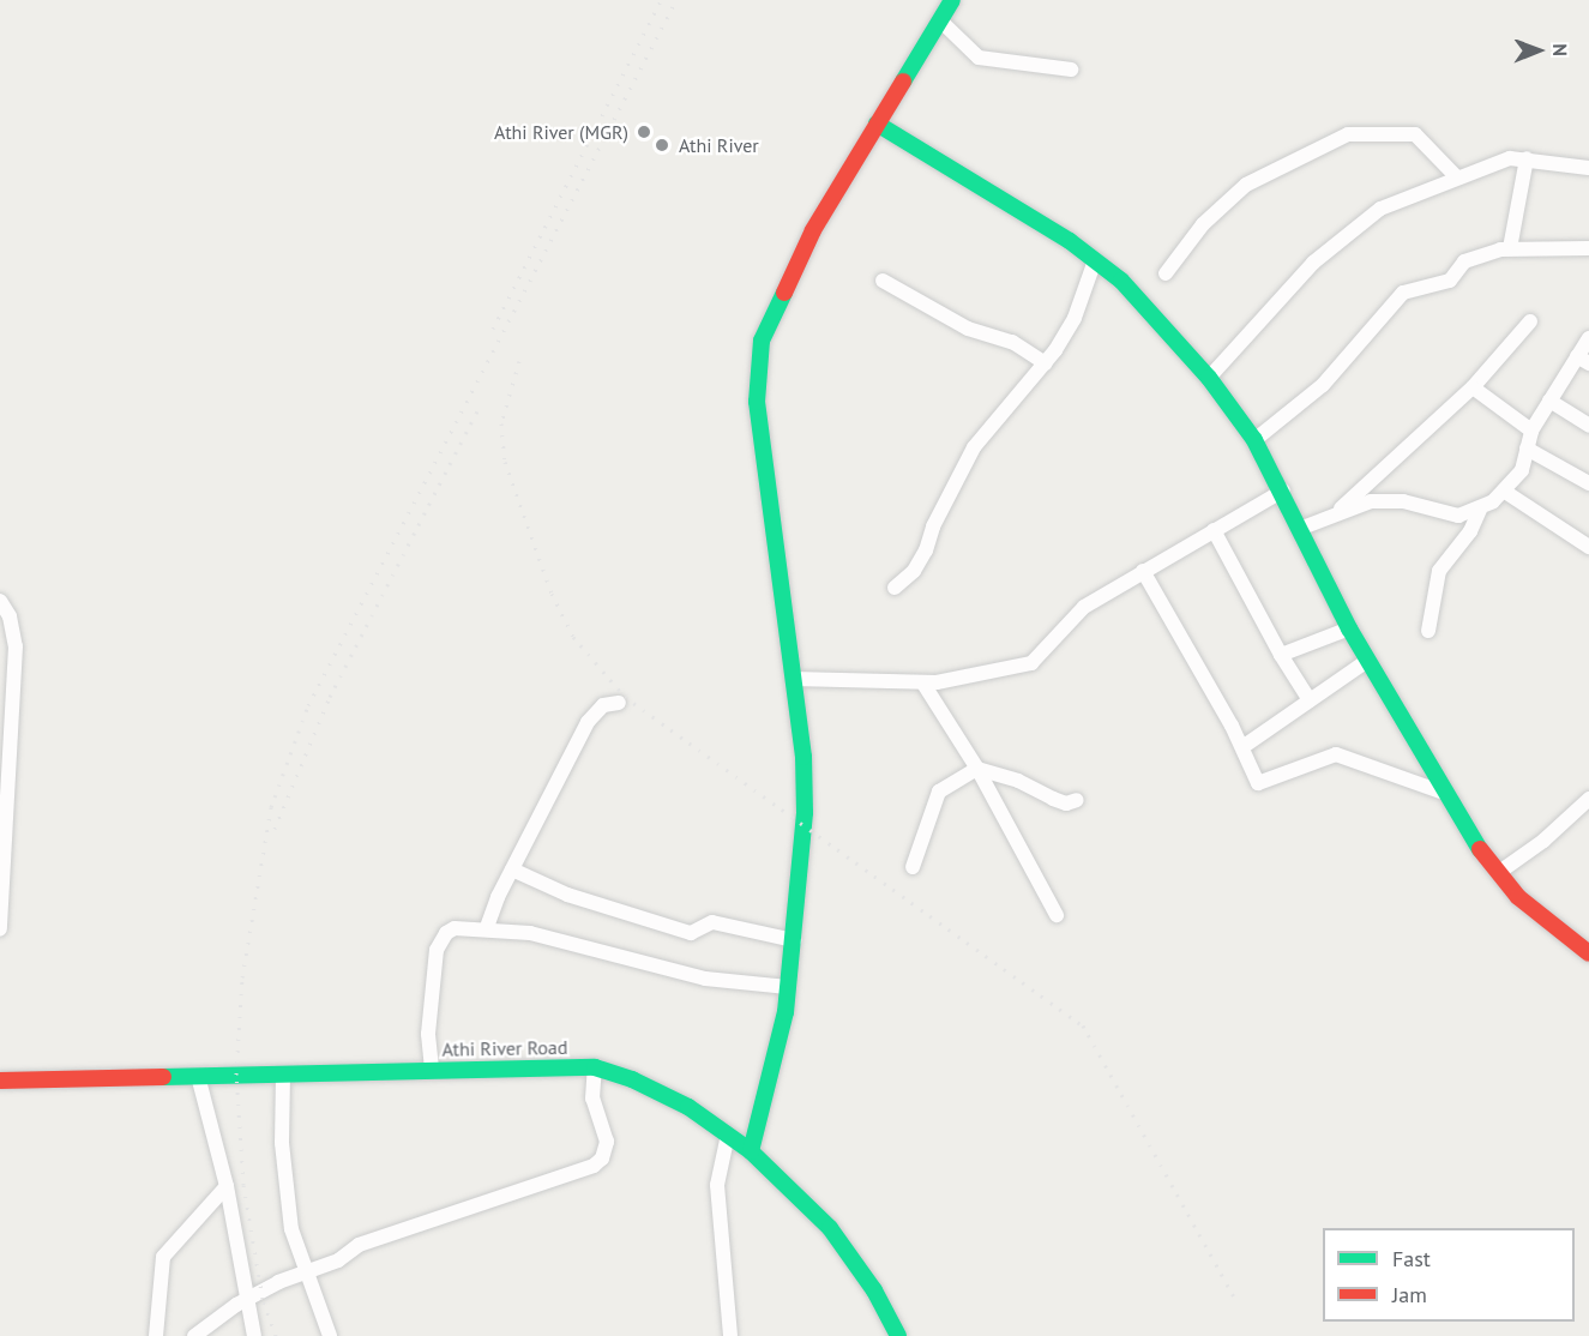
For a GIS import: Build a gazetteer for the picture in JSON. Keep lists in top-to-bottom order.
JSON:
{
  "streets": {
    "street": ["Athi River Road"]
  },
  "places": ["Athi River (MGR)", "Athi River"],
  "legend": ["Fast", "Jam"],
  "north": "right"
}
